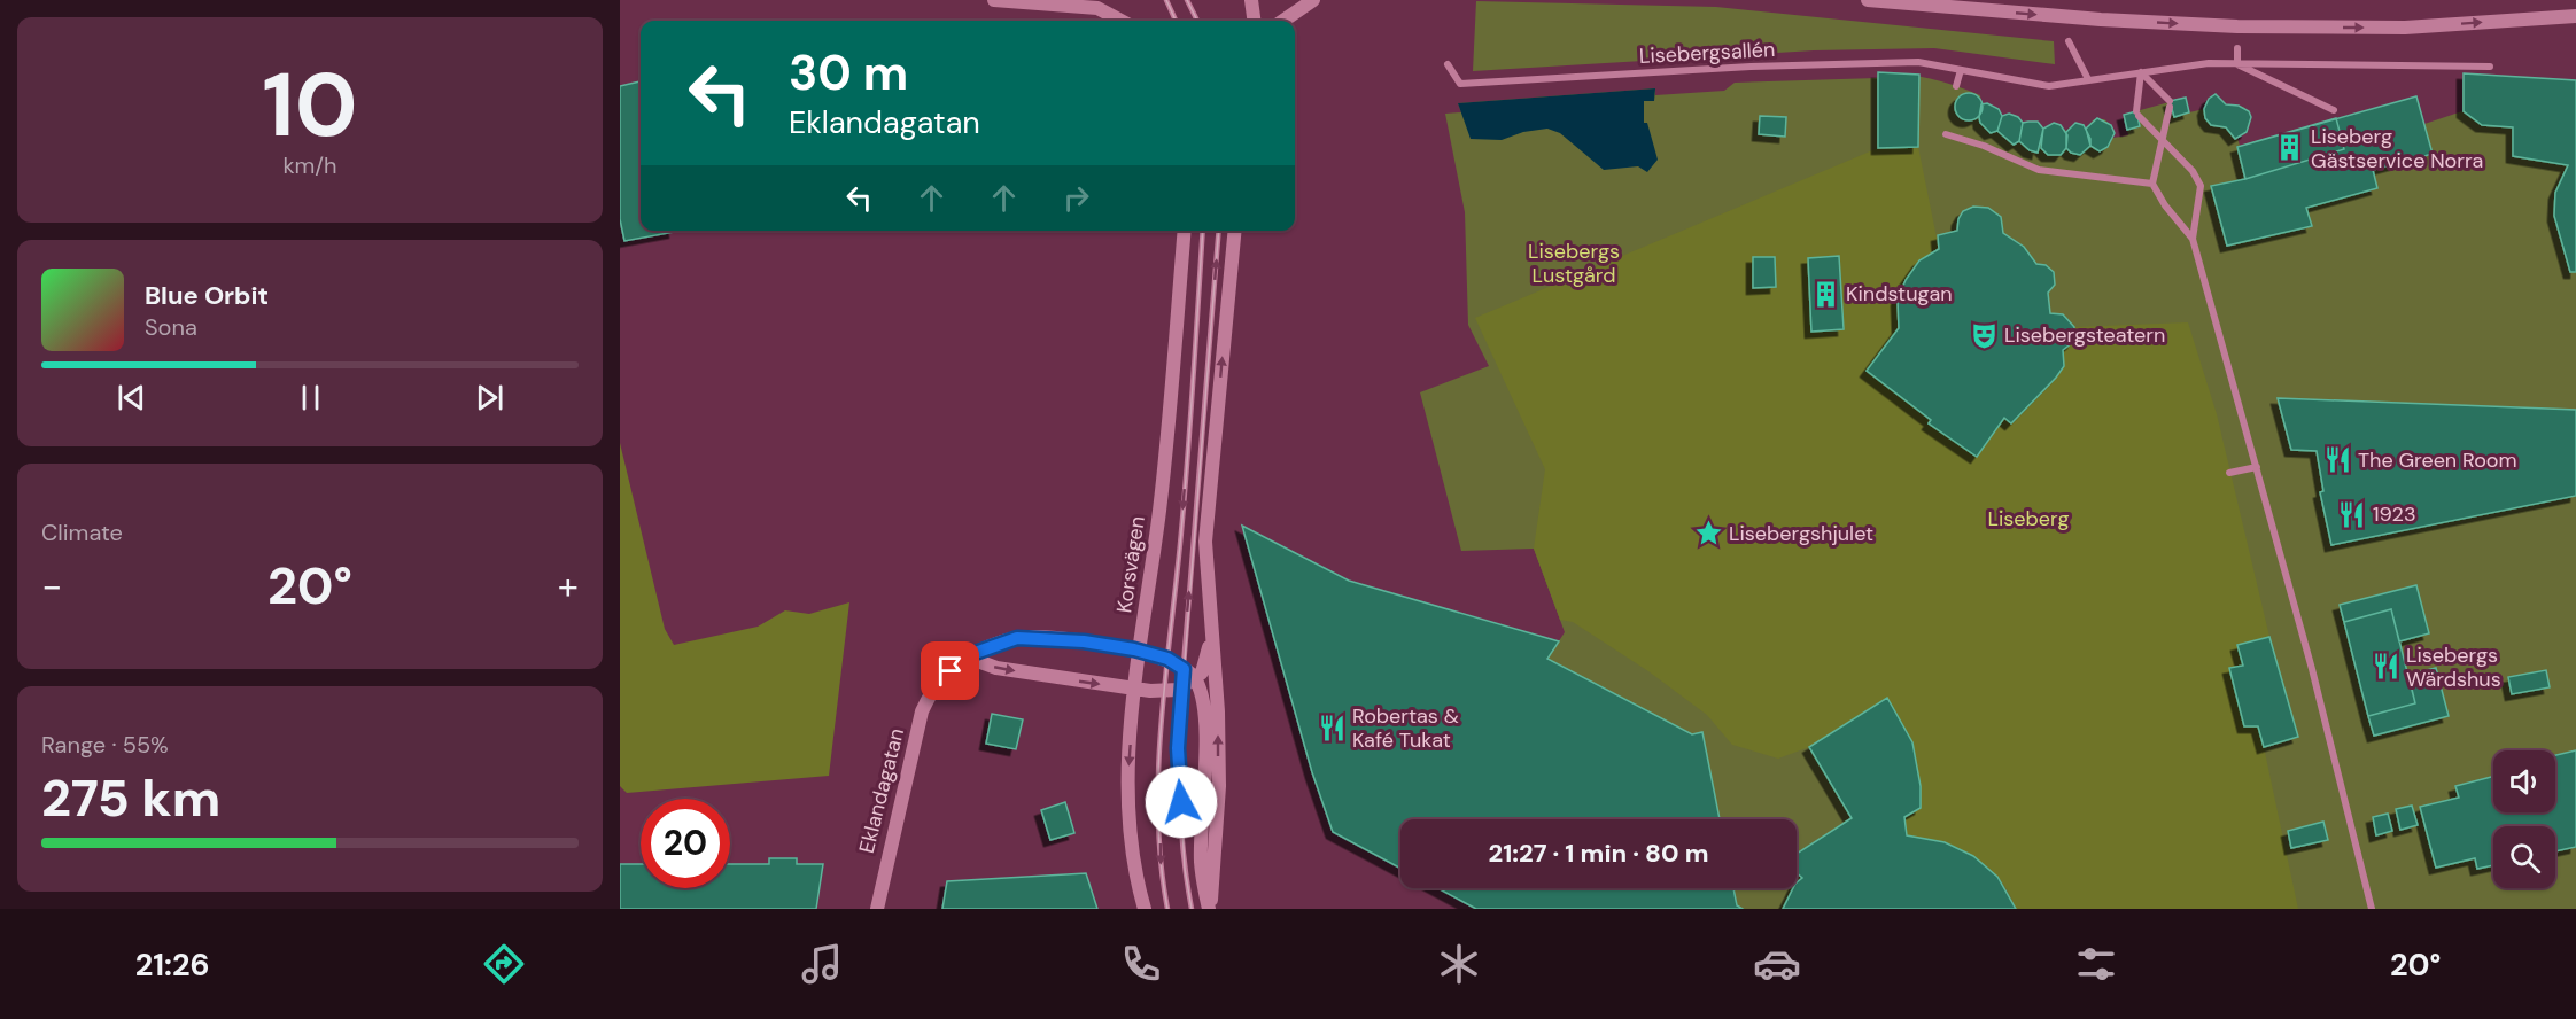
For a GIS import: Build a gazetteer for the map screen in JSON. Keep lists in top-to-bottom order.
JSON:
{
  "streets": {
    "main road": ["Korsvägen", "Eklandagatan"],
    "street": ["Lisebergsallén"]
  },
  "crossings": [
    ["Korsvägen", "Eklandagatan"]
  ],
  "parks": ["Lisebergs Lustgård", "Liseberg"],
  "places": {
    "building": ["Liseberg Gästservice Norra", "Kindstugan"],
    "theatre": ["Lisebergsteatern"],
    "restaurant": [
      "The Green Room",
      "1923",
      "Lisebergs Wärdshus",
      "Robertas & Kafé Tukat"
    ],
    "place": ["Lisebergshjulet"]
  },
  "page": {
    "tile": [
      ["10", "km/h"],
      "Climate",
      ["Range · 55%", "275 km"]
    ],
    "turn": ["30 m", "Eklandagatan"],
    "song": ["Blue Orbit", "Sona"],
    "heat": ["−", "20°", "+"],
    "limit": "20",
    "trip": "21:27 · 1 min · 80 m",
    "tabs": ["21:26", "20°"]
  }
}
